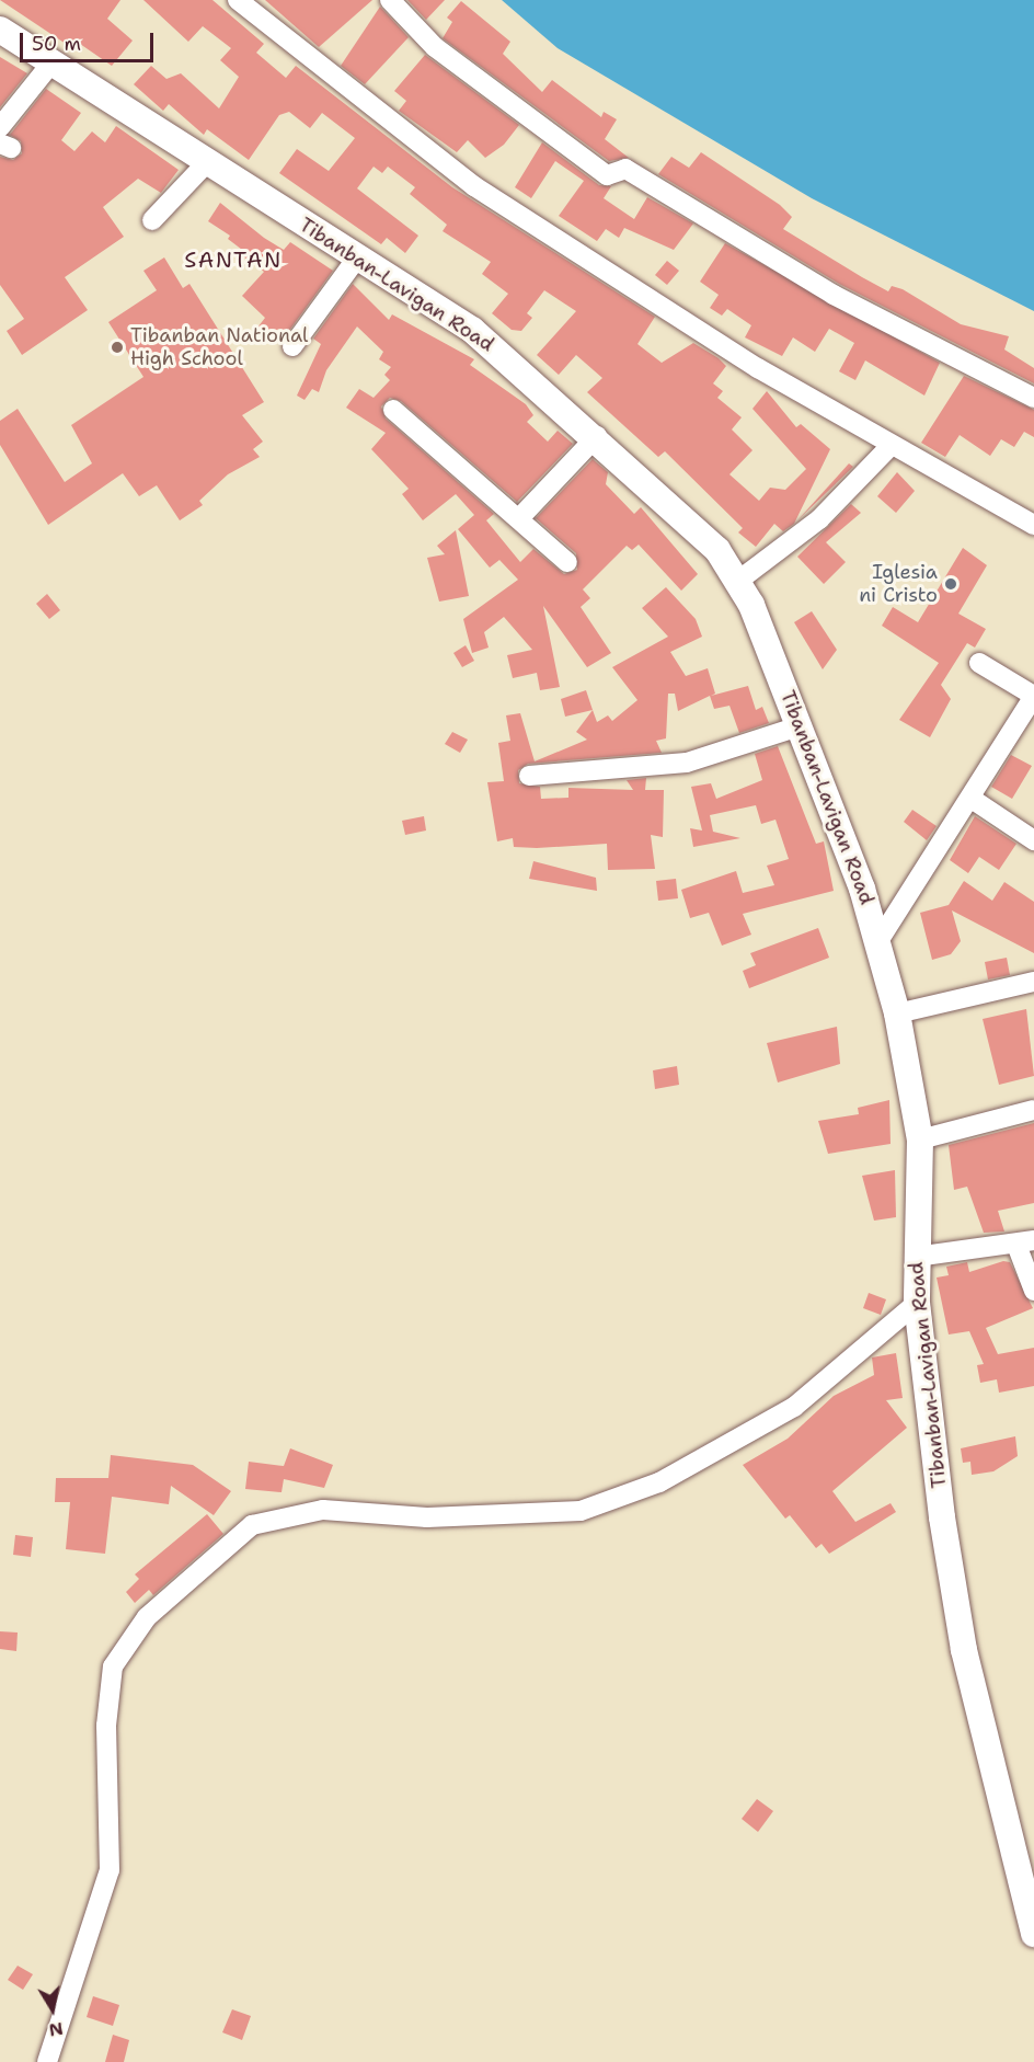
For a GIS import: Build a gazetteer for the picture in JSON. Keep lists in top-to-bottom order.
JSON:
{
  "streets": {
    "main road": ["Tibanban-Lavigan Road"]
  },
  "districts": ["SANTAN"],
  "places": ["Tibanban National High School", "Iglesia ni Cristo"],
  "scale_bar": "50 m",
  "north": "bottom"
}
